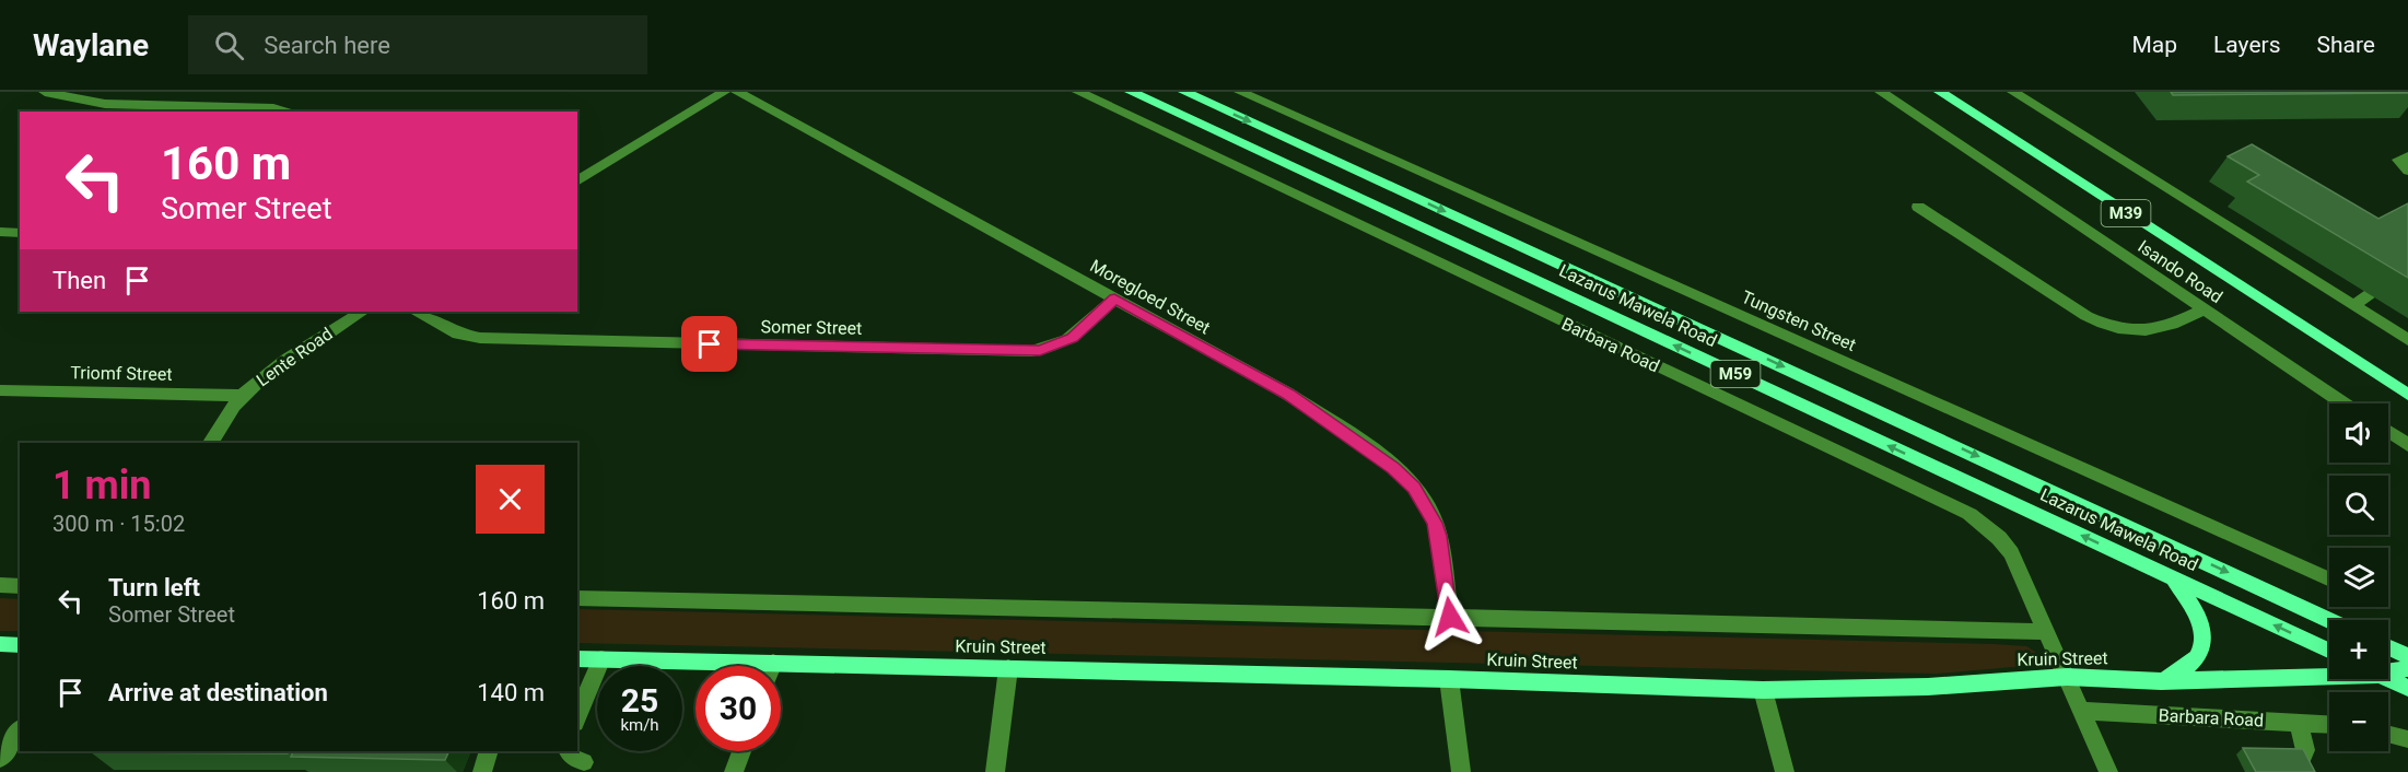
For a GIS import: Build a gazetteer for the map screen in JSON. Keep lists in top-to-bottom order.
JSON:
{
  "streets": {
    "main road": [
      "M39",
      "Isando Road",
      "Lazarus Mawela Road",
      "M59",
      "Kruin Street"
    ],
    "street": [
      "Moregloed Street",
      "Tungsten Street",
      "Somer Street",
      "Barbara Road",
      "Lente Road",
      "Triomf Street"
    ]
  },
  "crossings": [
    ["Moregloed Street", "Somer Street"],
    ["Moregloed Street", "Kruin Street"],
    ["Barbara Road", "Kruin Street"],
    ["Lente Road", "Triomf Street"]
  ],
  "page": {
    "header": "Waylane",
    "search": "Search here",
    "nav": ["Map", "Layers", "Share"],
    "turn": ["160 m", "Somer Street"],
    "then": "Then",
    "map_buttons": ["+", "−"],
    "heading": ["1 min", "300 m · 15:02"],
    "list": [
      {
        "name": "Turn left",
        "note": "Somer Street",
        "value": "160 m"
      },
      {
        "name": "Arrive at destination",
        "value": "140 m"
      }
    ],
    "speed": "25 km/h",
    "limit": "30"
  }
}
